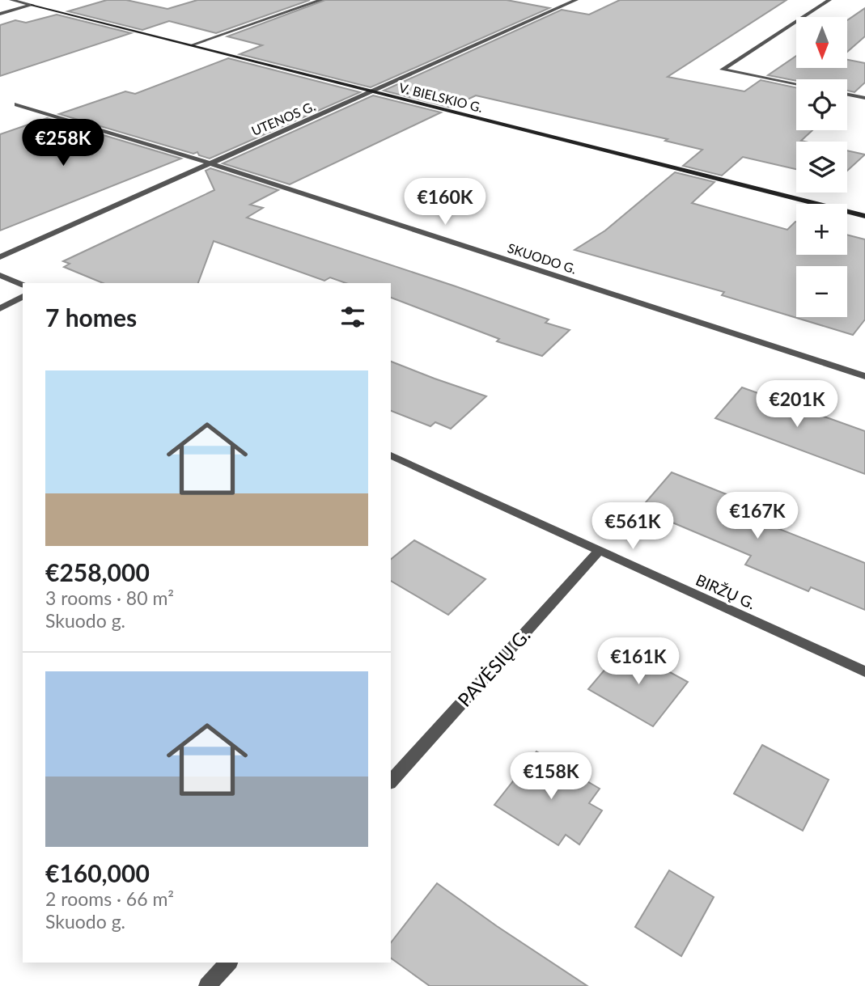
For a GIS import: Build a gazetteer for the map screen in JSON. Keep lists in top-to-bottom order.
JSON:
{
  "streets": {
    "street": [
      "V. BIELSKIO G.",
      "UTENOS G.",
      "SKUODO G.",
      "BIRŽŲ G.",
      "PAVĖSIŲ G."
    ]
  },
  "crossings": [
    ["V. BIELSKIO G.", "UTENOS G."],
    ["UTENOS G.", "SKUODO G."],
    ["BIRŽŲ G.", "PAVĖSIŲ G."]
  ],
  "north": "bottom",
  "page": {
    "map_buttons": ["+", "−"],
    "price": [
      "€258K",
      "€160K",
      "€201K",
      "€167K",
      "€561K",
      "€161K",
      "€158K"
    ],
    "heading": "7 homes",
    "list": [
      {
        "name": "€258,000",
        "note": "3 rooms · 80 m² · Skuodo g."
      },
      {
        "name": "€160,000",
        "note": "2 rooms · 66 m² · Skuodo g."
      }
    ]
  }
}
